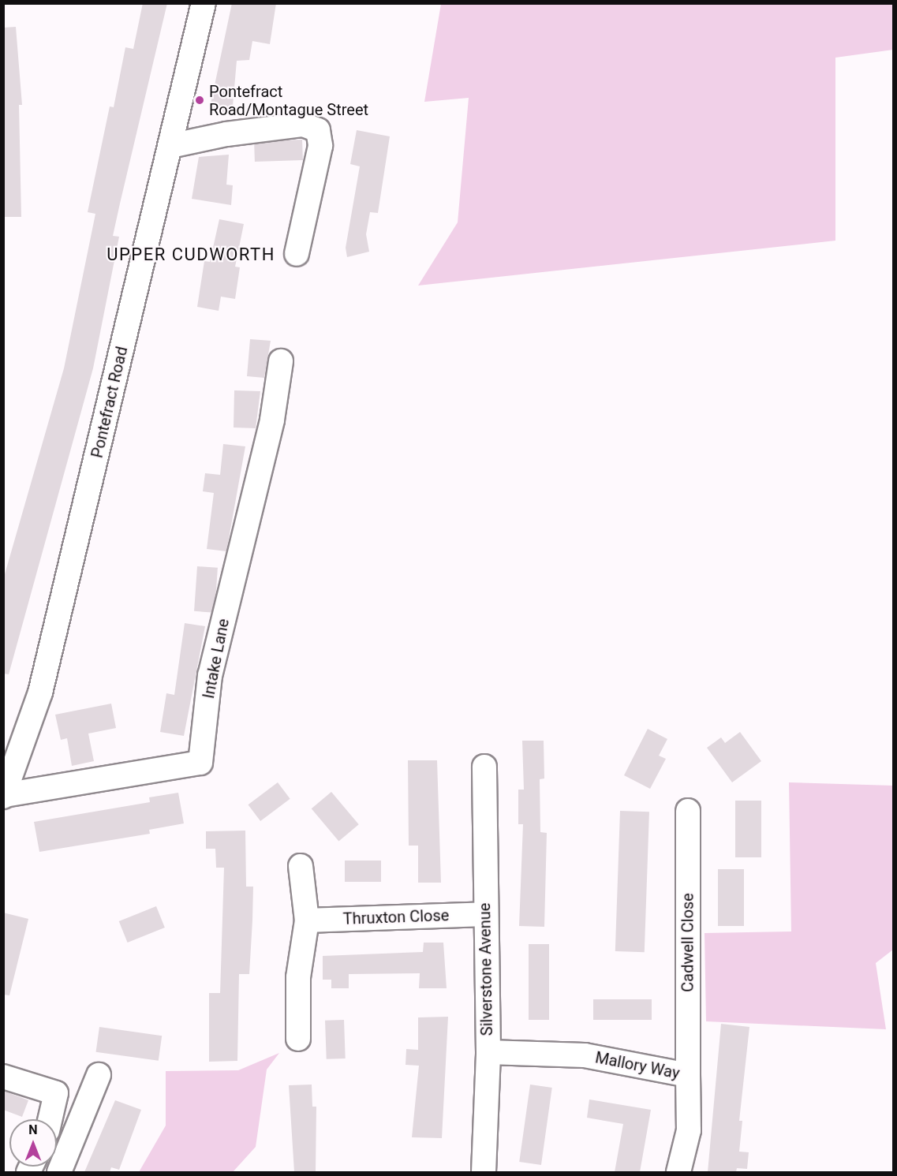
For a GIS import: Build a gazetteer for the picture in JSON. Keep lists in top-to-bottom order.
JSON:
{
  "streets": {
    "street": [
      "Pontefract Road",
      "Intake Lane",
      "Thruxton Close",
      "Cadwell Close",
      "Silverstone Avenue",
      "Mallory Way"
    ]
  },
  "crossings": [
    ["Pontefract Road", "Intake Lane"],
    ["Thruxton Close", "Silverstone Avenue"],
    ["Cadwell Close", "Mallory Way"],
    ["Silverstone Avenue", "Mallory Way"]
  ],
  "districts": ["UPPER CUDWORTH"],
  "places": ["Pontefract Road/Montague Street"],
  "north": "top"
}
